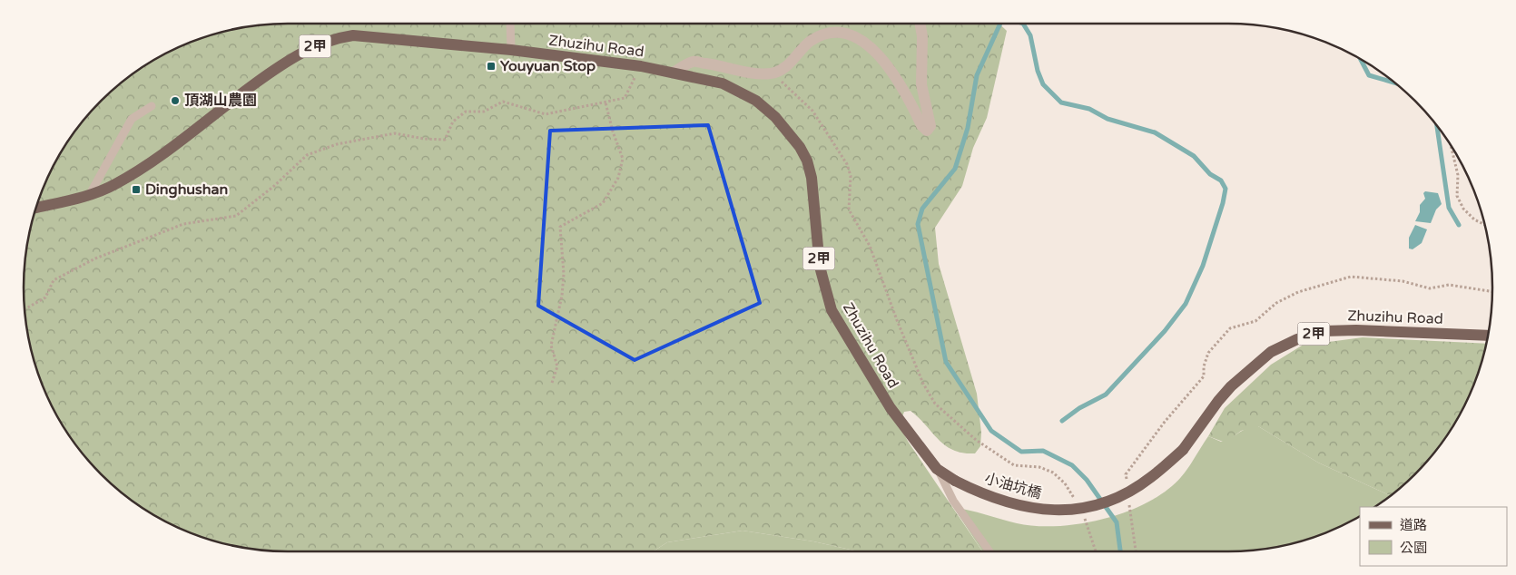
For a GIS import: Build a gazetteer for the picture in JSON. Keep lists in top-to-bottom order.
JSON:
{
  "streets": {
    "main road": ["2甲", "Zhuzihu Road", "小油坑橋"]
  },
  "crossings": [
    ["Zhuzihu Road", "小油坑橋"]
  ],
  "places": {
    "transit": ["Youyuan Stop", "Dinghushan"],
    "other": ["頂湖山農園"]
  },
  "legend": ["道路", "公園"]
}
